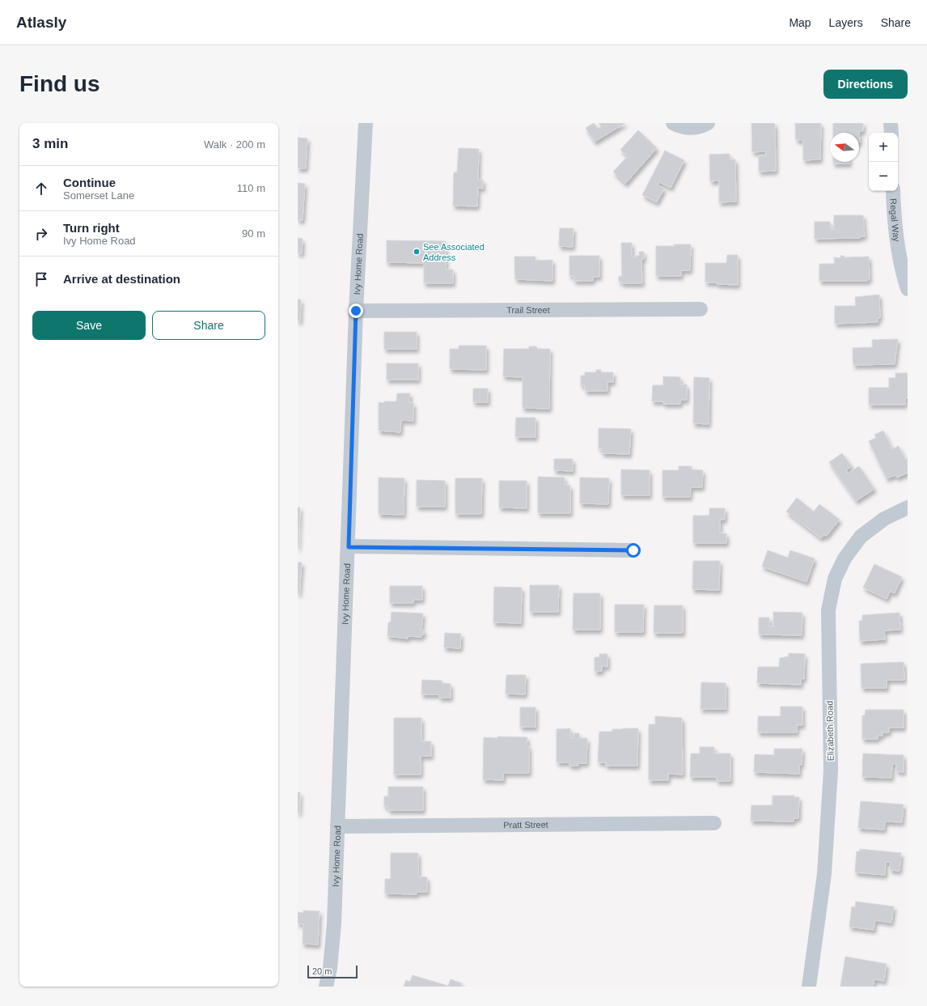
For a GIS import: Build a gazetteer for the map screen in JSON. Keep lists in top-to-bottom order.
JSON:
{
  "streets": {
    "street": [
      "Regal Way",
      "Ivy Home Road",
      "Trail Street",
      "Elizabeth Road",
      "Pratt Street"
    ]
  },
  "crossings": [
    ["Ivy Home Road", "Trail Street"],
    ["Ivy Home Road", "Pratt Street"]
  ],
  "places": ["See Associated Address"],
  "scale_bar": "20 m",
  "north": "left",
  "page": {
    "header": "Atlasly",
    "nav": ["Map", "Layers", "Share"],
    "buttons": [
      "Directions",
      ["Save", "Share"]
    ],
    "title": "Find us",
    "heading": ["3 min", "Walk · 200 m"],
    "map_buttons": ["+", "−"],
    "list": [
      ["Continue", "Somerset Lane", "110 m"],
      ["Turn right", "Ivy Home Road", "90 m"],
      "Arrive at destination"
    ],
    "scale": "20 m"
  }
}
